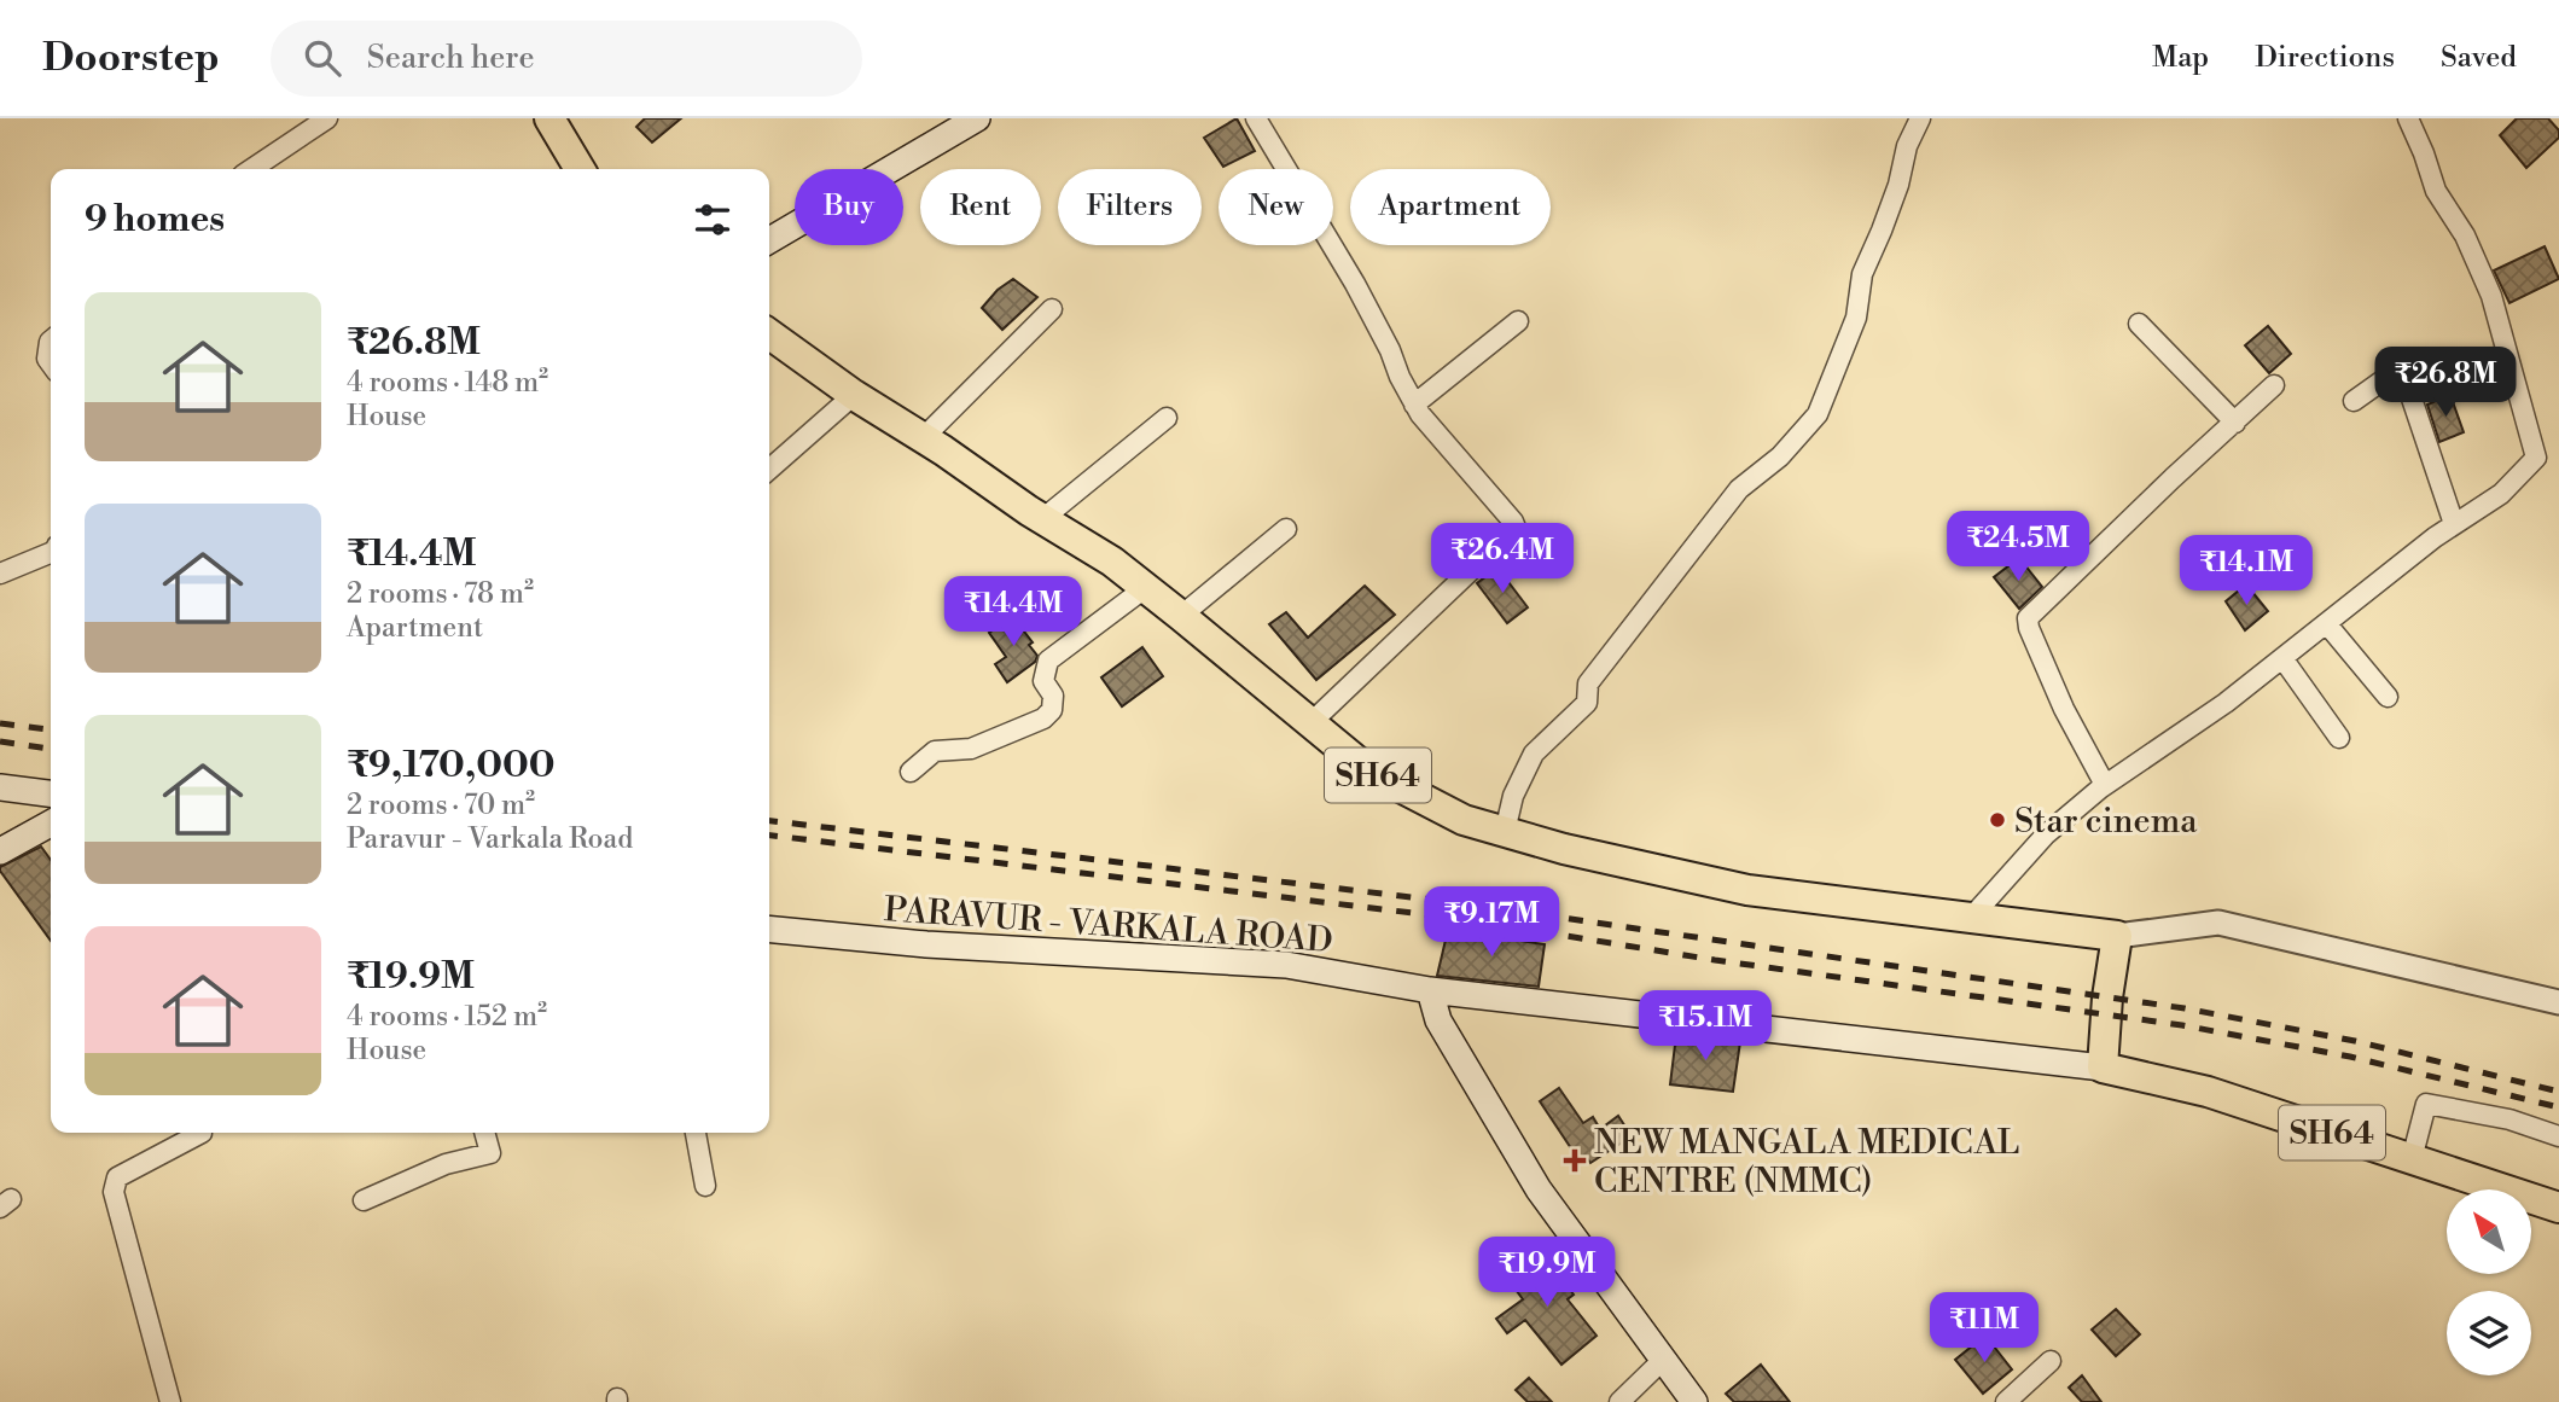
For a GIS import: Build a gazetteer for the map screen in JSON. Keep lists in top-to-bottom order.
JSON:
{
  "streets": {
    "main road": ["SH64", "PARAVUR - VARKALA ROAD"]
  },
  "crossings": [
    ["SH64", "PARAVUR - VARKALA ROAD"]
  ],
  "places": {
    "other": ["Star cinema"],
    "health": ["NEW MANGALA MEDICAL CENTRE (NMMC)"]
  },
  "north": "top left",
  "page": {
    "header": "Doorstep",
    "search": "Search here",
    "nav": ["Map", "Directions", "Saved"],
    "chip": [
      "Buy",
      "Rent",
      "Filters",
      "New",
      "Apartment"
    ],
    "heading": "9 homes",
    "list": [
      {
        "name": "₹26.8M",
        "note": "4 rooms · 148 m² · House"
      },
      {
        "name": "₹14.4M",
        "note": "2 rooms · 78 m² · Apartment"
      },
      {
        "name": "₹9,170,000",
        "note": "2 rooms · 70 m² · Paravur - Varkala Road"
      },
      {
        "name": "₹19.9M",
        "note": "4 rooms · 152 m² · House"
      }
    ],
    "price": [
      "₹26.8M",
      "₹24.5M",
      "₹26.4M",
      "₹14.1M",
      "₹14.4M",
      "₹9.17M",
      "₹15.1M",
      "₹19.9M",
      "₹11M"
    ]
  }
}
